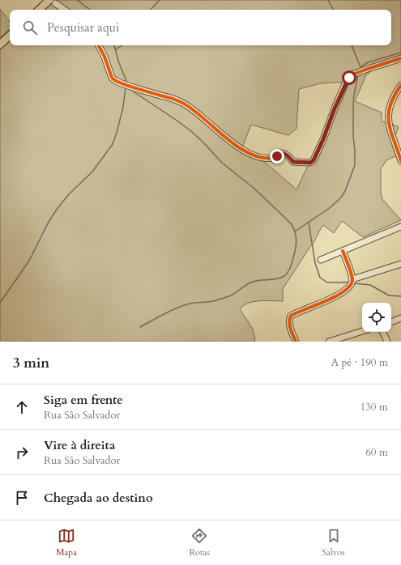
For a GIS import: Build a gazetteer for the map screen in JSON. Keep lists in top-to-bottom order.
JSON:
{
  "page": {
    "search": "Pesquisar aqui",
    "heading": ["3 min", "A pé · 190 m"],
    "list": [
      ["Siga em frente", "Rua São Salvador", "130 m"],
      ["Vire à direita", "Rua São Salvador", "60 m"],
      "Chegada ao destino"
    ],
    "nav": ["Mapa", "Rotas", "Salvos"]
  }
}
